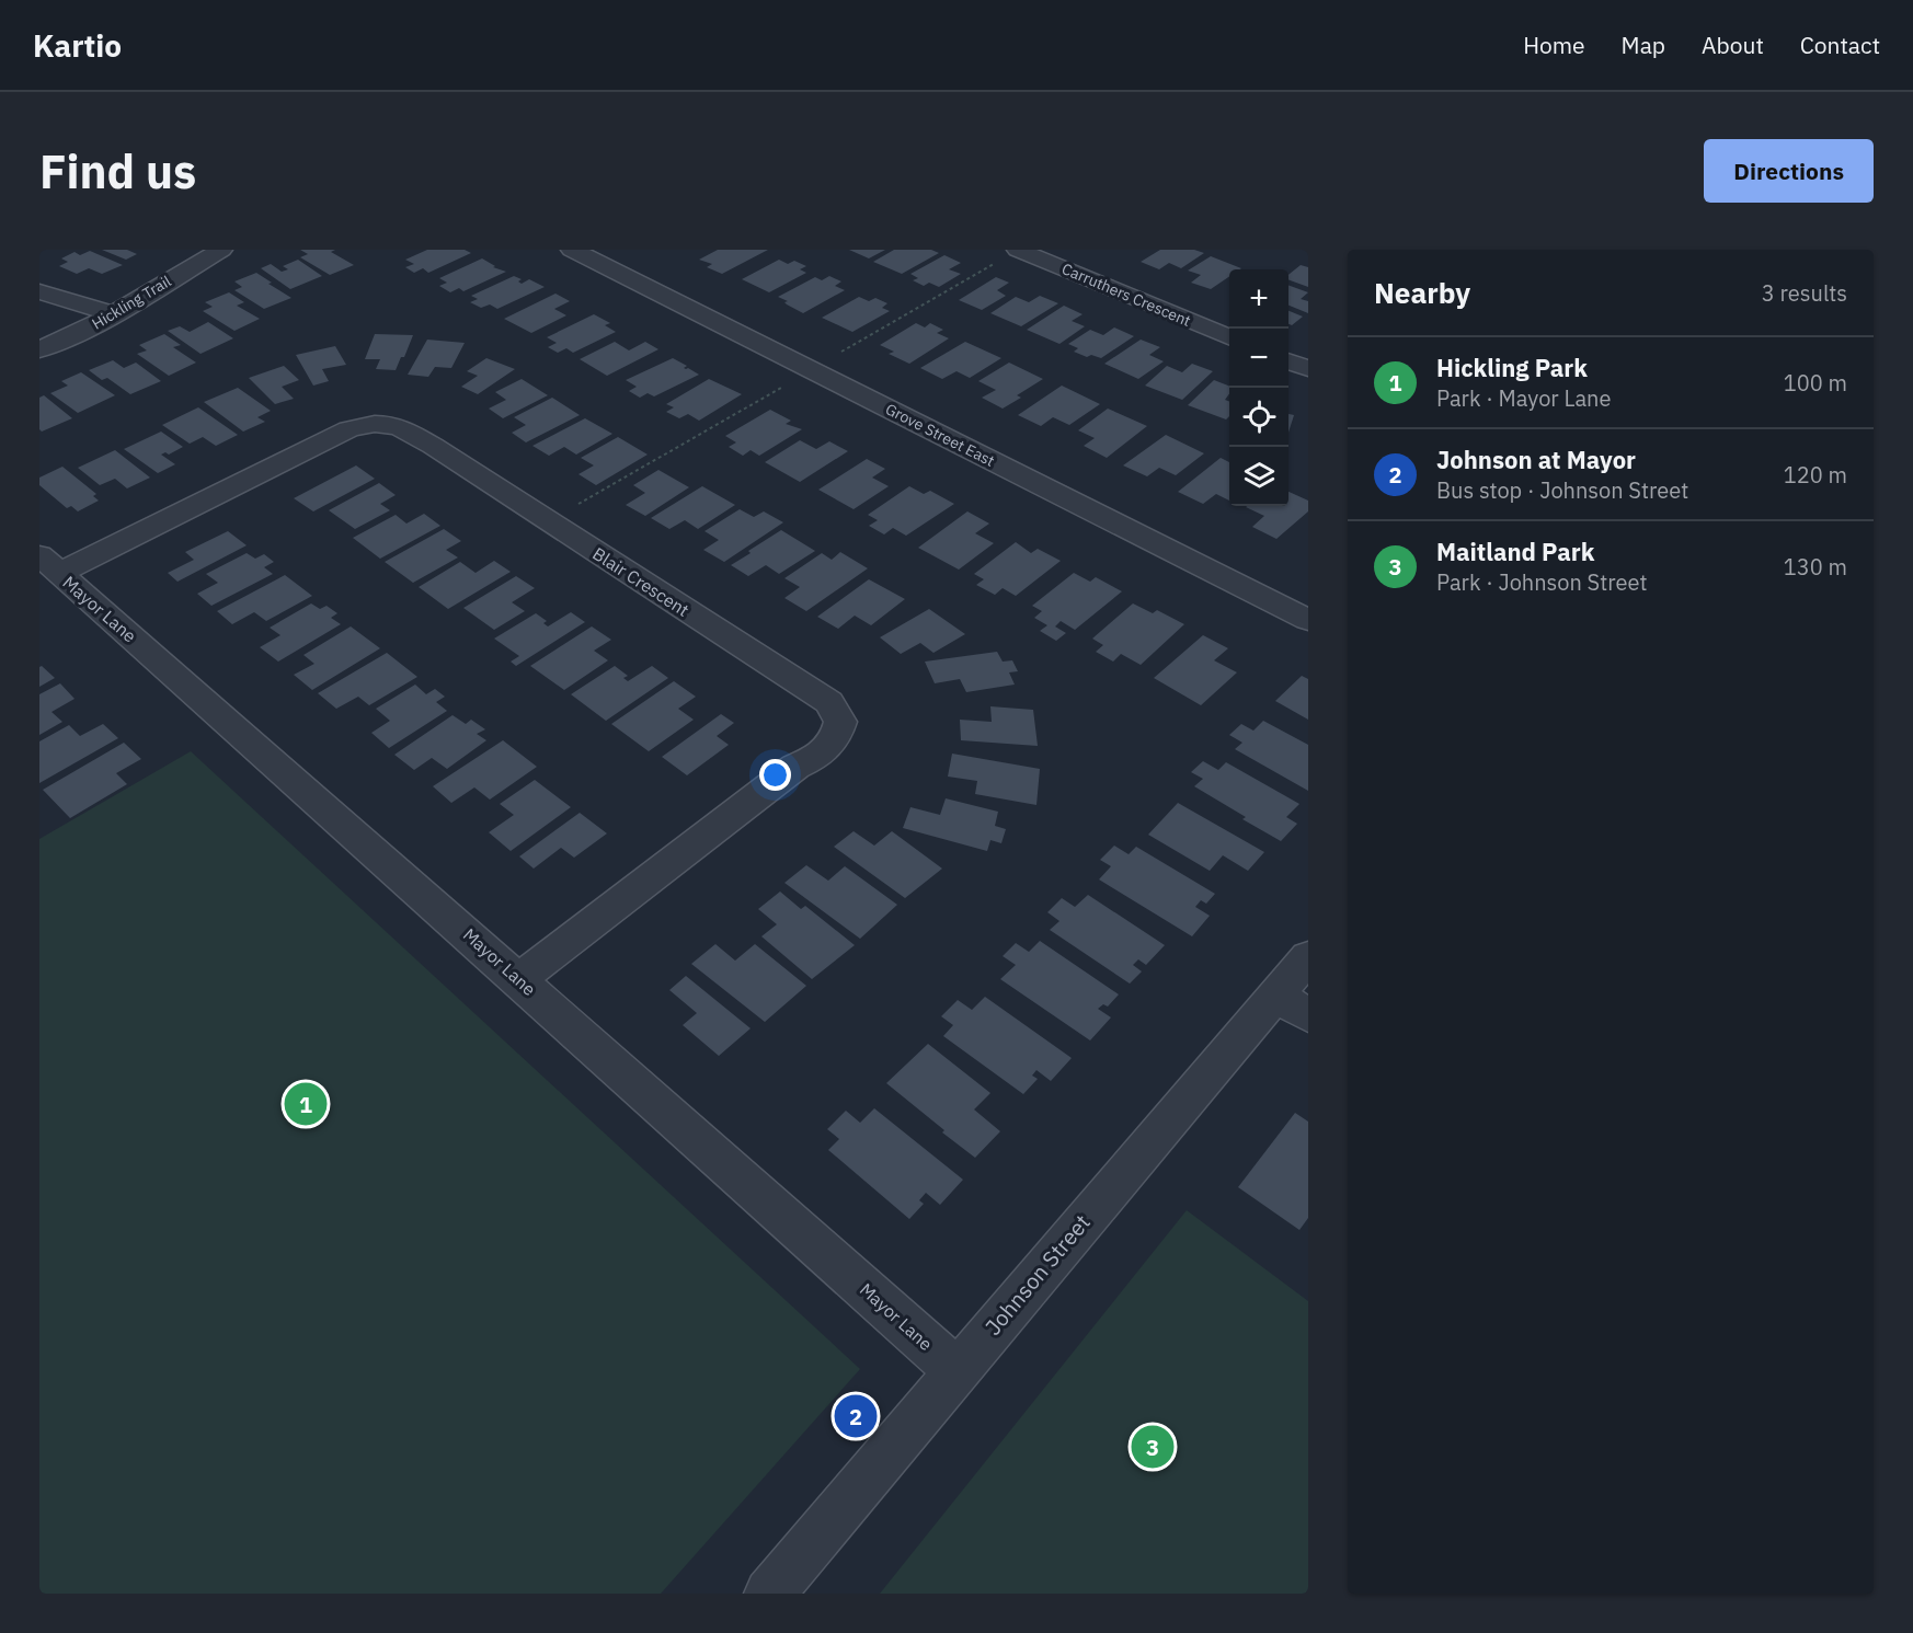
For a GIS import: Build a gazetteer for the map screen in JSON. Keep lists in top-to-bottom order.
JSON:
{
  "streets": {
    "street": [
      "Carruthers Crescent",
      "Hickling Trail",
      "Grove Street East",
      "Blair Crescent",
      "Mayor Lane",
      "Johnson Street"
    ]
  },
  "crossings": [
    ["Blair Crescent", "Mayor Lane"],
    ["Mayor Lane", "Johnson Street"]
  ],
  "page": {
    "header": "Kartio",
    "nav": [
      "Home",
      "Map",
      "About",
      "Contact"
    ],
    "buttons": "Directions",
    "title": "Find us",
    "heading": ["Nearby", "3 results"],
    "map_buttons": ["+", "−"],
    "list": [
      {
        "mark": "1",
        "name": "Hickling Park",
        "note": "Park · Mayor Lane",
        "value": "100 m"
      },
      {
        "mark": "2",
        "name": "Johnson at Mayor",
        "note": "Bus stop · Johnson Street",
        "value": "120 m"
      },
      {
        "mark": "3",
        "name": "Maitland Park",
        "note": "Park · Johnson Street",
        "value": "130 m"
      }
    ],
    "pins": ["1", "2", "3"]
  }
}
